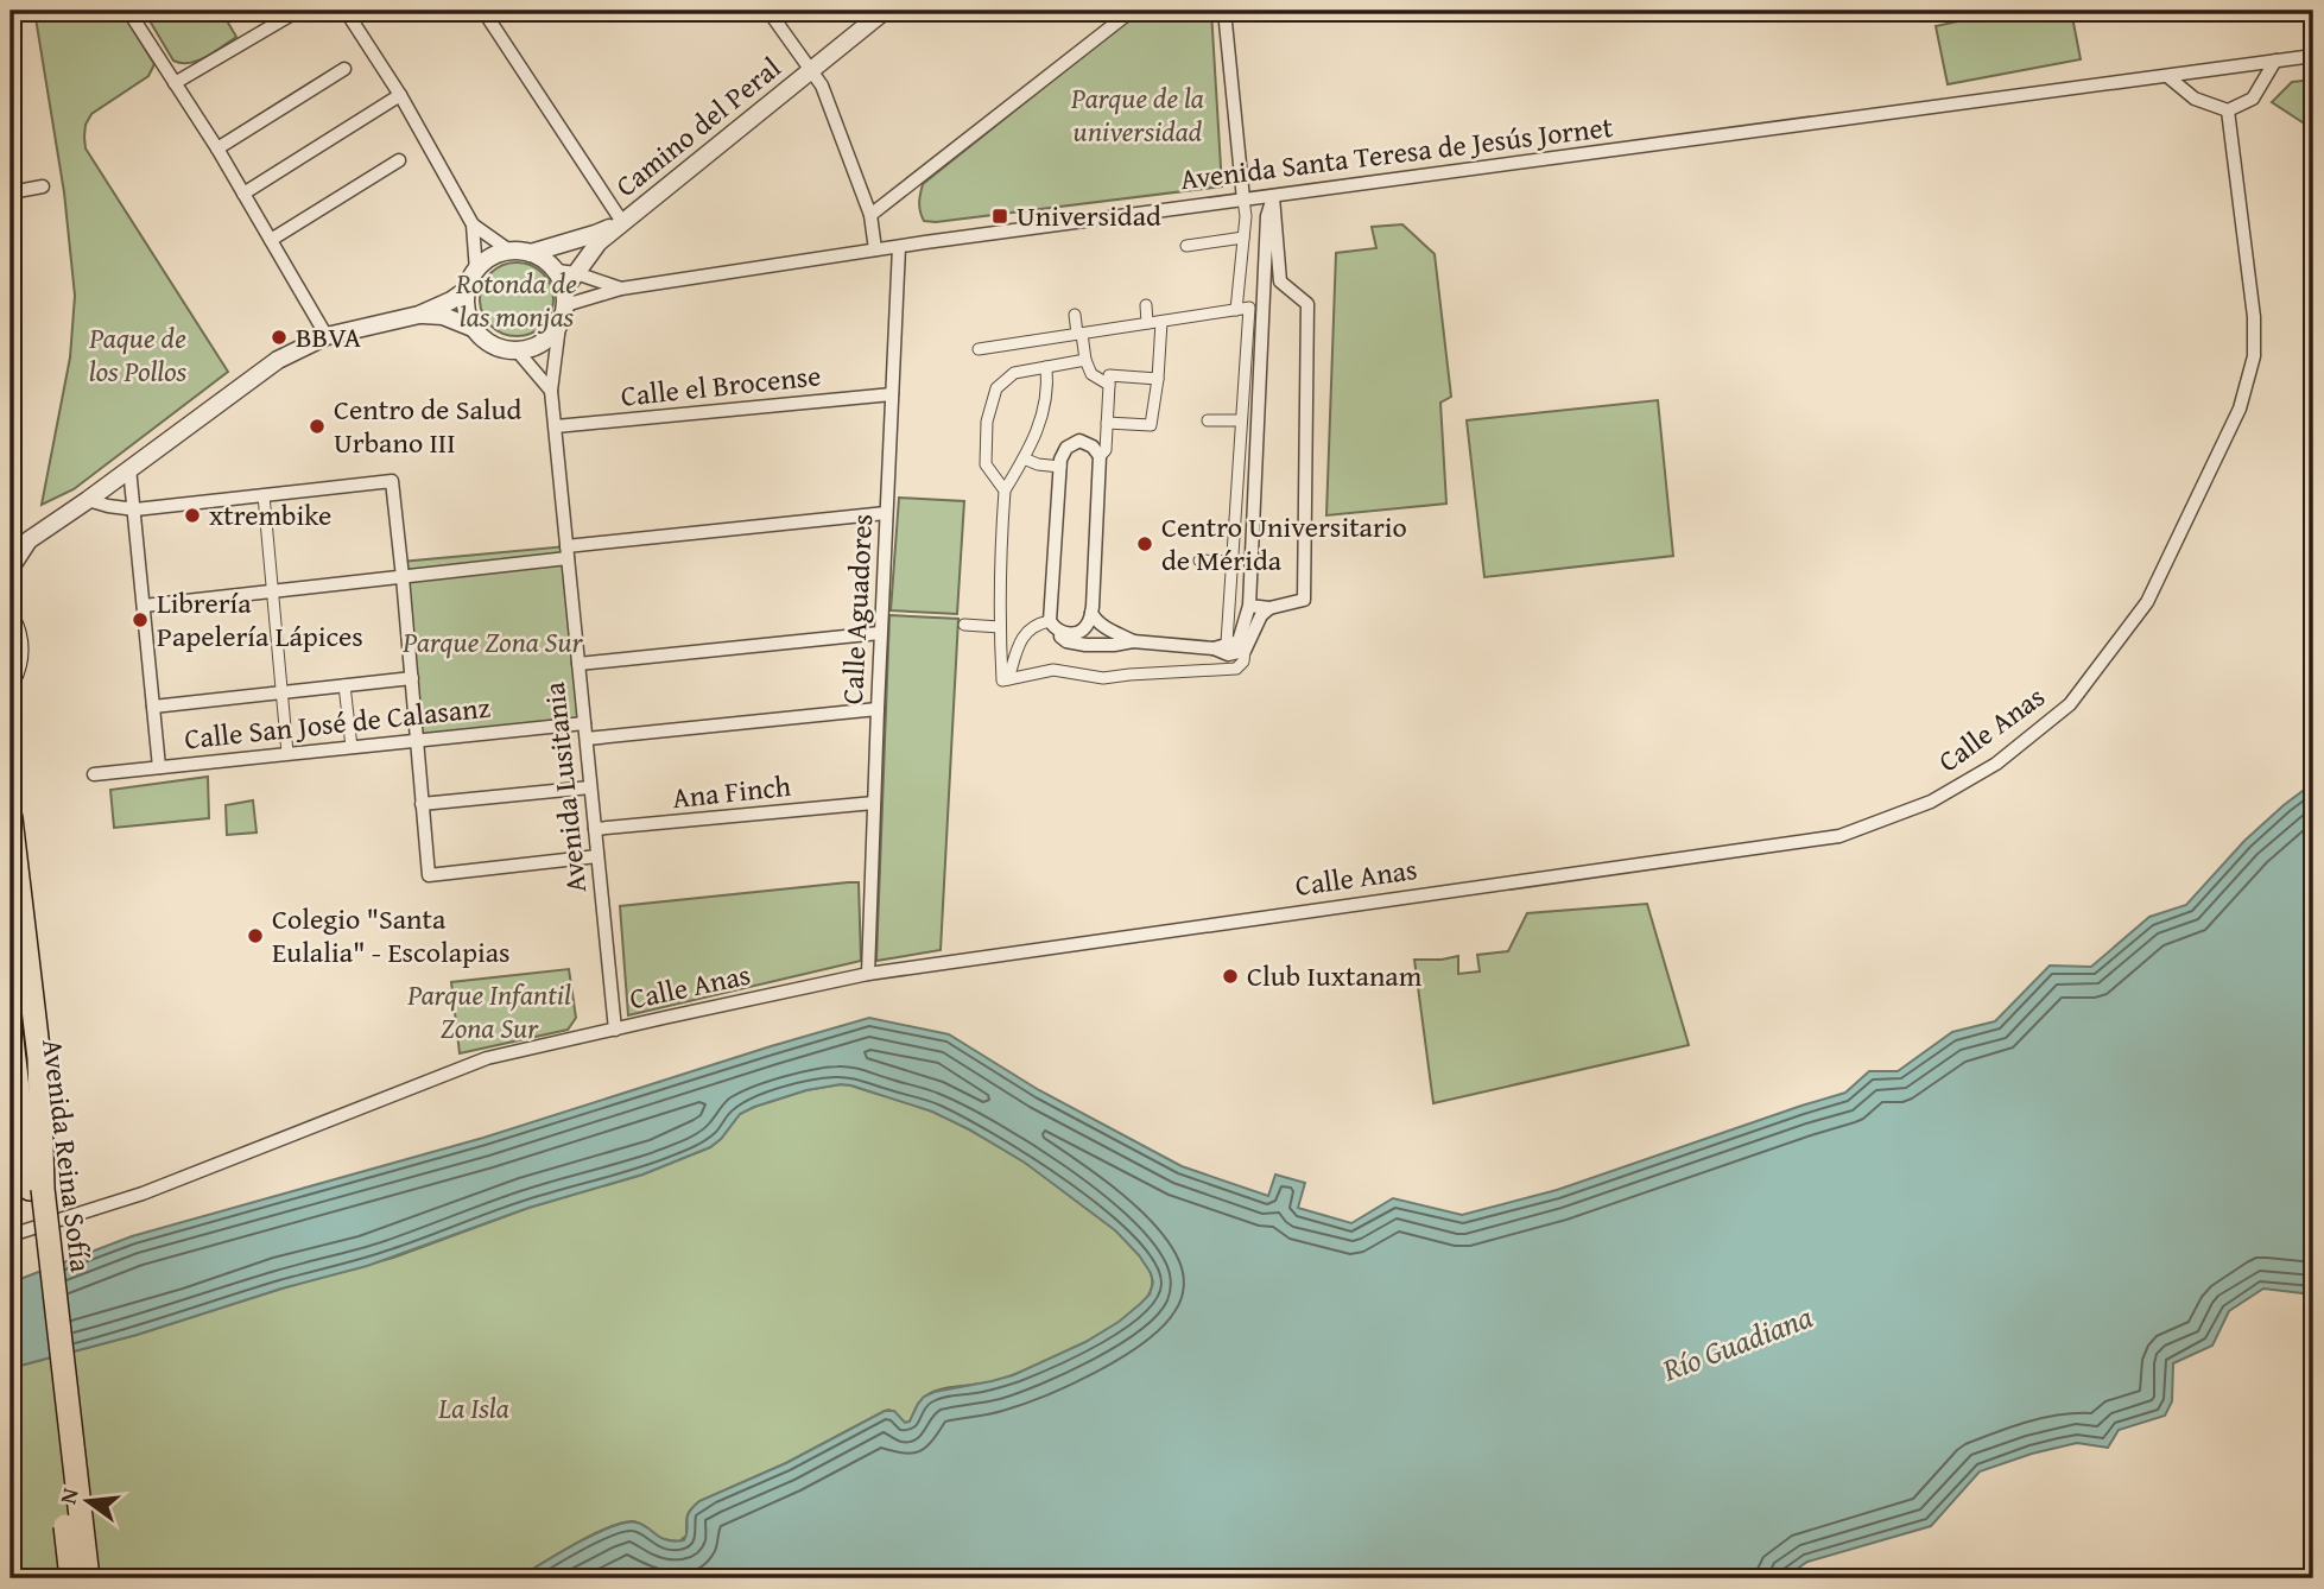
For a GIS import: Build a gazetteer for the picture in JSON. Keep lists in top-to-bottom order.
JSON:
{
  "streets": {
    "highway": ["Avenida Reina Sofía"],
    "street": [
      "Camino del Peral",
      "Avenida Santa Teresa de Jesús Jornet",
      "Calle el Brocense",
      "Calle Aguadores",
      "Calle San José de Calasanz",
      "Calle Anas",
      "Avenida Lusitania",
      "Ana Finch"
    ]
  },
  "crossings": [
    ["Camino del Peral", "Avenida Santa Teresa de Jesús Jornet"],
    ["Camino del Peral", "Avenida Lusitania"],
    ["Avenida Santa Teresa de Jesús Jornet", "Calle Aguadores"],
    ["Avenida Santa Teresa de Jesús Jornet", "Avenida Lusitania"],
    ["Calle el Brocense", "Calle Aguadores"],
    ["Calle el Brocense", "Avenida Lusitania"],
    ["Calle Aguadores", "Calle Anas"],
    ["Calle Aguadores", "Ana Finch"],
    ["Calle San José de Calasanz", "Avenida Lusitania"],
    ["Calle Anas", "Avenida Lusitania"],
    ["Avenida Lusitania", "Ana Finch"]
  ],
  "water": ["Río Guadiana"],
  "parks": [
    "Parque de la universidad",
    "Rotonda de las monjas",
    "Paque de los Pollos",
    "Parque Zona Sur",
    "Parque Infantil Zona Sur",
    "La Isla"
  ],
  "places": {
    "transit": ["Universidad"],
    "other": [
      "BBVA",
      "Centro de Salud Urbano III",
      "xtrembike",
      "Centro Universitario de Mérida",
      "Librería Papelería Lápices",
      "Colegio \"Santa Eulalia\" - Escolapias",
      "Club Iuxtanam"
    ]
  },
  "north": "left"
}
